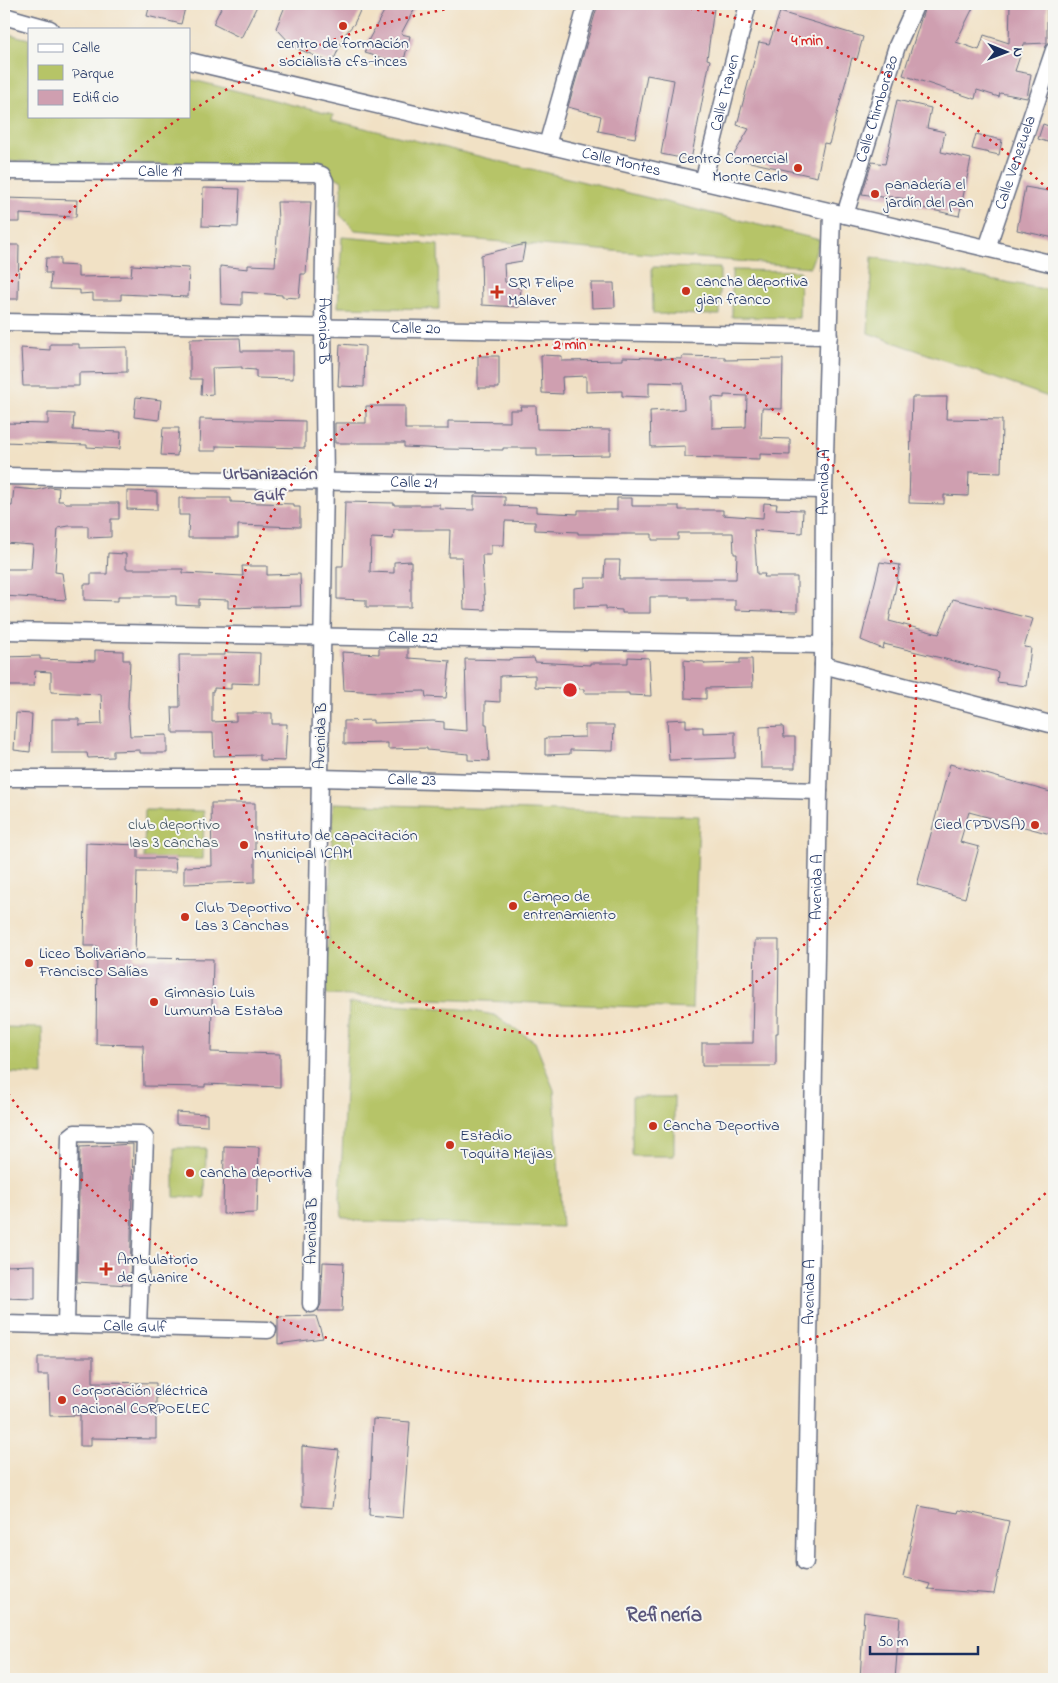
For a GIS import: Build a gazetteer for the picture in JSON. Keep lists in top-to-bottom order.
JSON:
{
  "streets": {
    "street": [
      "Calle Traven",
      "Calle Chimborazo",
      "Calle Montes",
      "Calle Venezuela",
      "Calle 19",
      "Calle 20",
      "Avenida B",
      "Calle 21",
      "Avenida A",
      "Calle 22",
      "Calle 23",
      "Calle Gulf"
    ]
  },
  "crossings": [
    ["Calle Traven", "Calle Montes"],
    ["Calle Chimborazo", "Calle Montes"],
    ["Calle Chimborazo", "Avenida A"],
    ["Calle Montes", "Calle Venezuela"],
    ["Calle Montes", "Avenida A"],
    ["Calle 19", "Avenida B"],
    ["Calle 20", "Avenida B"],
    ["Calle 20", "Avenida A"],
    ["Avenida B", "Calle 21"],
    ["Avenida B", "Calle 22"],
    ["Avenida B", "Calle 23"],
    ["Calle 21", "Avenida A"],
    ["Avenida A", "Calle 22"],
    ["Avenida A", "Calle 23"]
  ],
  "districts": ["Urbanización Gulf", "Refinería"],
  "parks": ["club deportivo las 3 canchas"],
  "places": {
    "other": [
      "centro de formación socialista cfs-inces",
      "Centro Comercial Monte Carlo",
      "panadería el jardín del pan",
      "cancha deportiva gian franco",
      "Cied (PDVSA)",
      "Instituto de capacitación municipal ICAM",
      "Campo de entrenamiento",
      "Club Deportivo Las 3 Canchas",
      "Liceo Bolivariano Francisco Salías",
      "Gimnasio Luis Lumumba Estaba",
      "Cancha Deportiva",
      "Estadio Toquita Mejias",
      "cancha deportiva",
      "Corporación eléctrica nacional CORPOELEC"
    ],
    "health": ["SRI Felipe Malaver", "Ambulatorio de Guanire"]
  },
  "legend": ["Calle", "Parque", "Edificio"],
  "scale_bar": "50 m",
  "north": "right",
  "rings": ["4 min", "2 min"]
}
